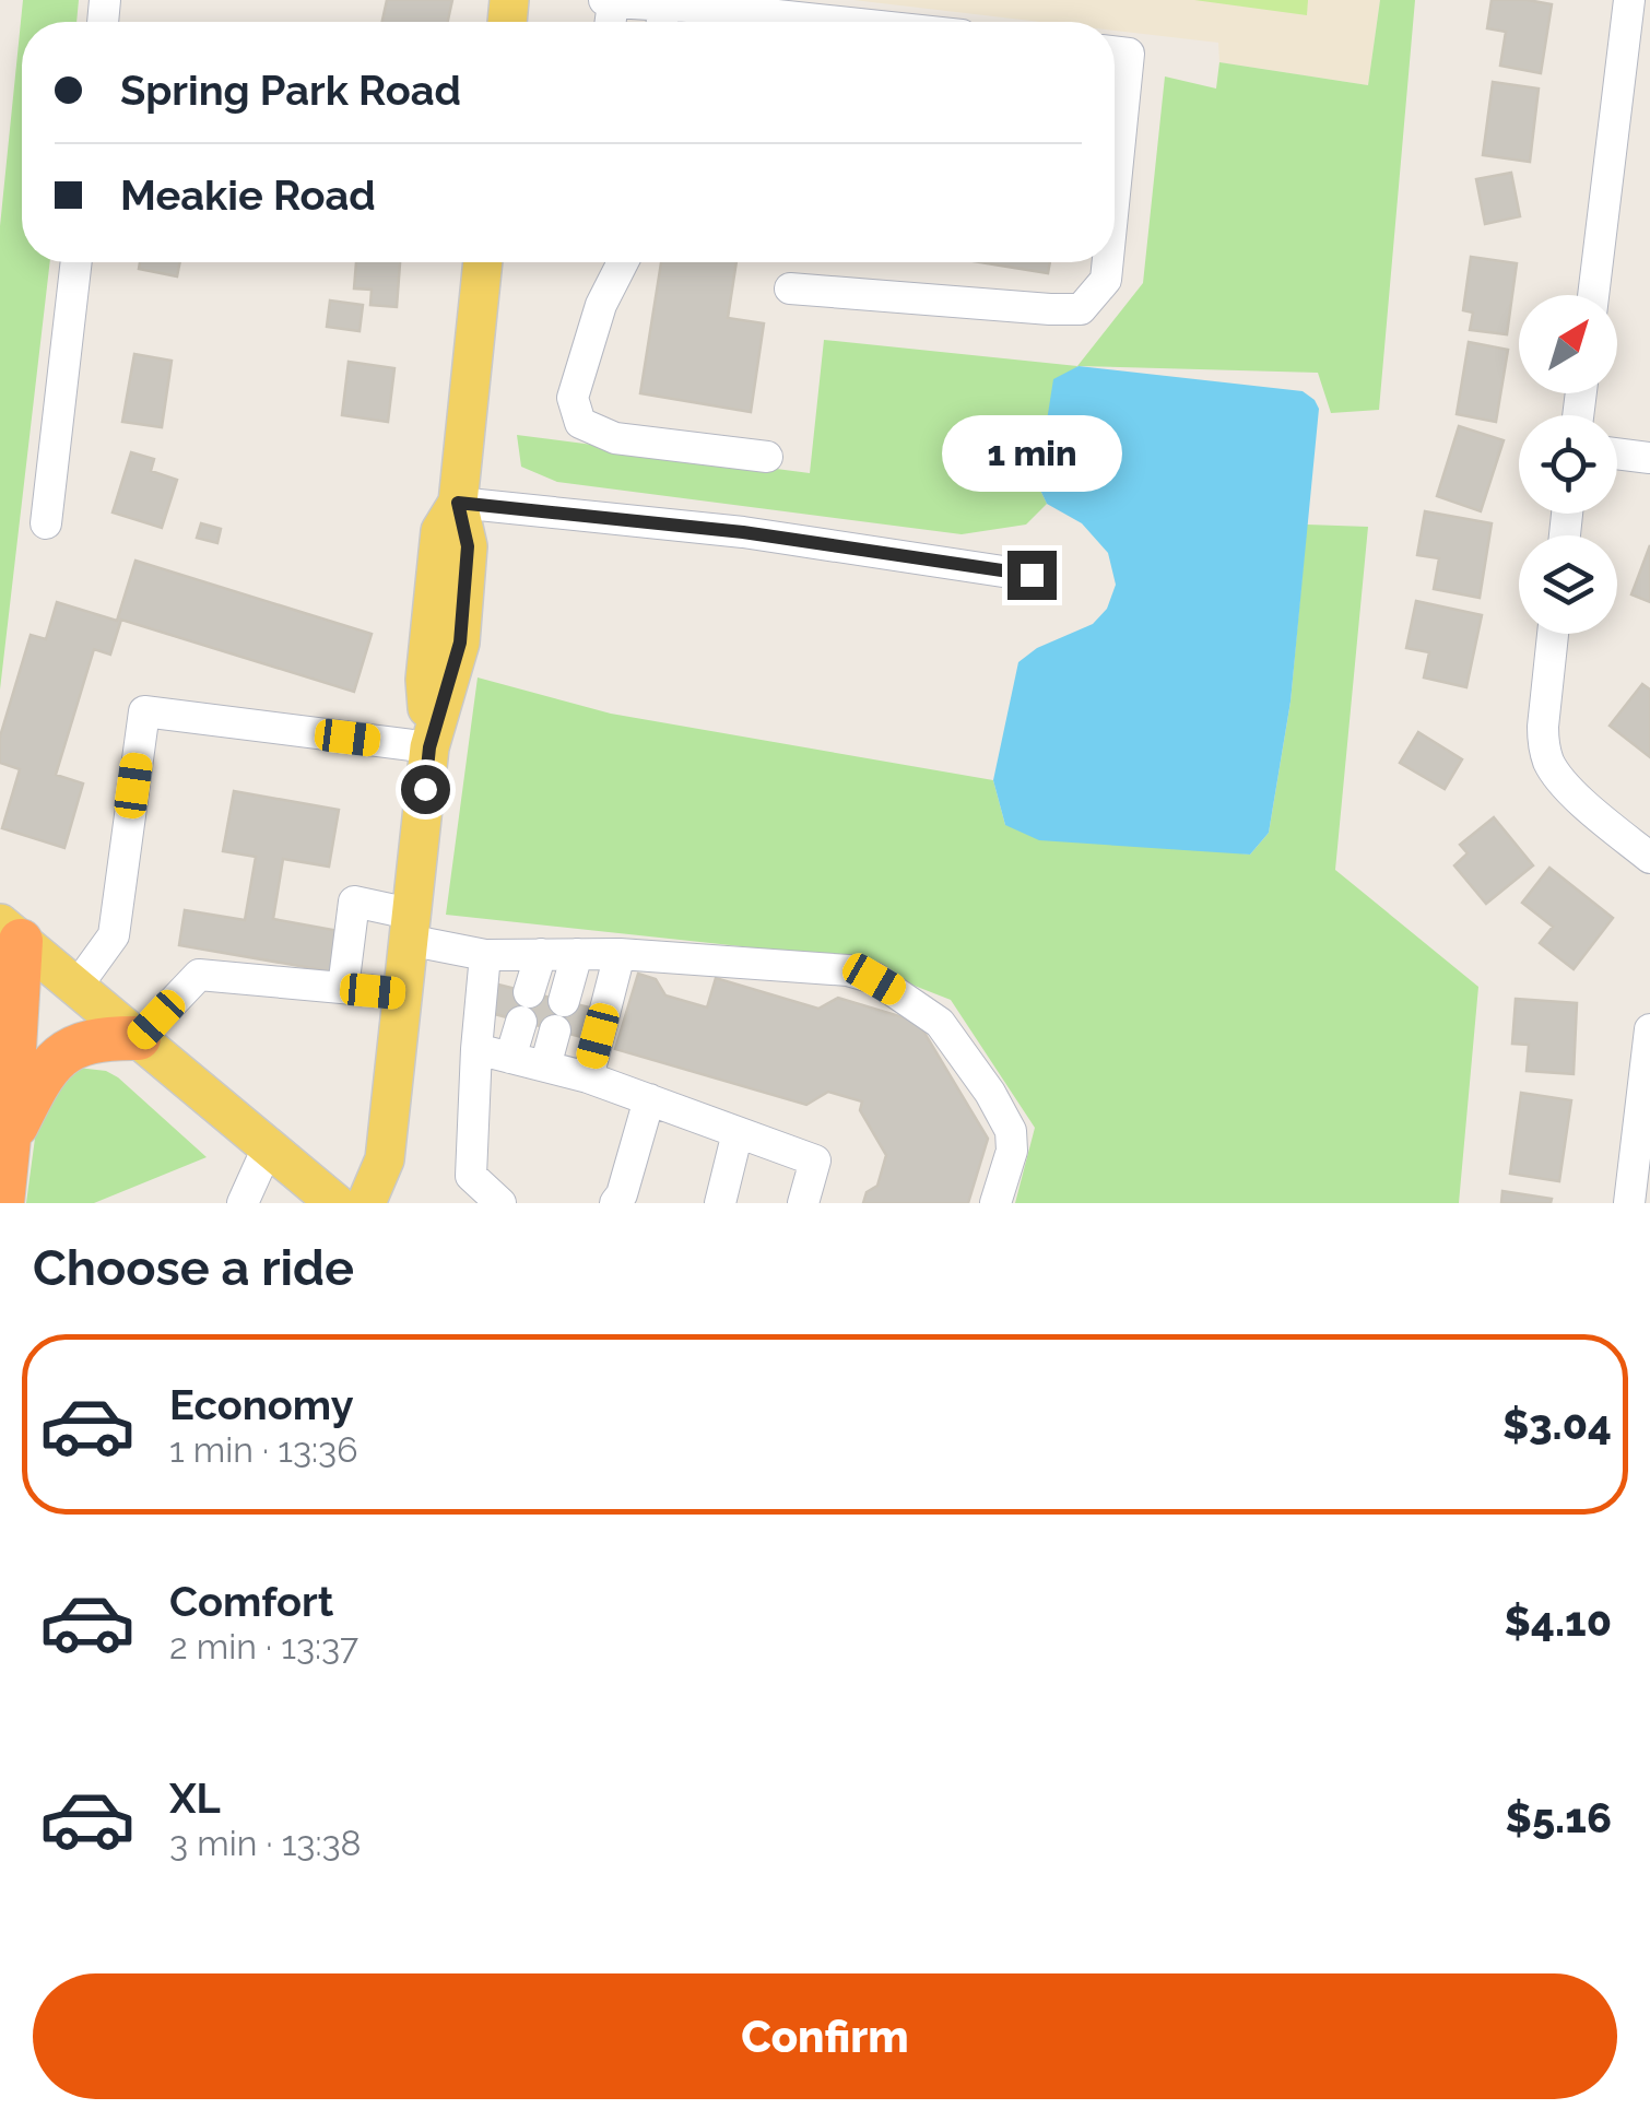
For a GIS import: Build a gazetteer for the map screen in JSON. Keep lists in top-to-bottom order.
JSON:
{
  "north": "top right",
  "page": {
    "banner": ["Spring Park Road", "Meakie Road"],
    "bubble": "1 min",
    "heading": "Choose a ride",
    "list": [
      {
        "name": "Economy",
        "note": "1 min · 13:36",
        "value": "$3.04"
      },
      {
        "name": "Comfort",
        "note": "2 min · 13:37",
        "value": "$4.10"
      },
      {
        "name": "XL",
        "note": "3 min · 13:38",
        "value": "$5.16"
      }
    ],
    "buttons": "Confirm"
  }
}
